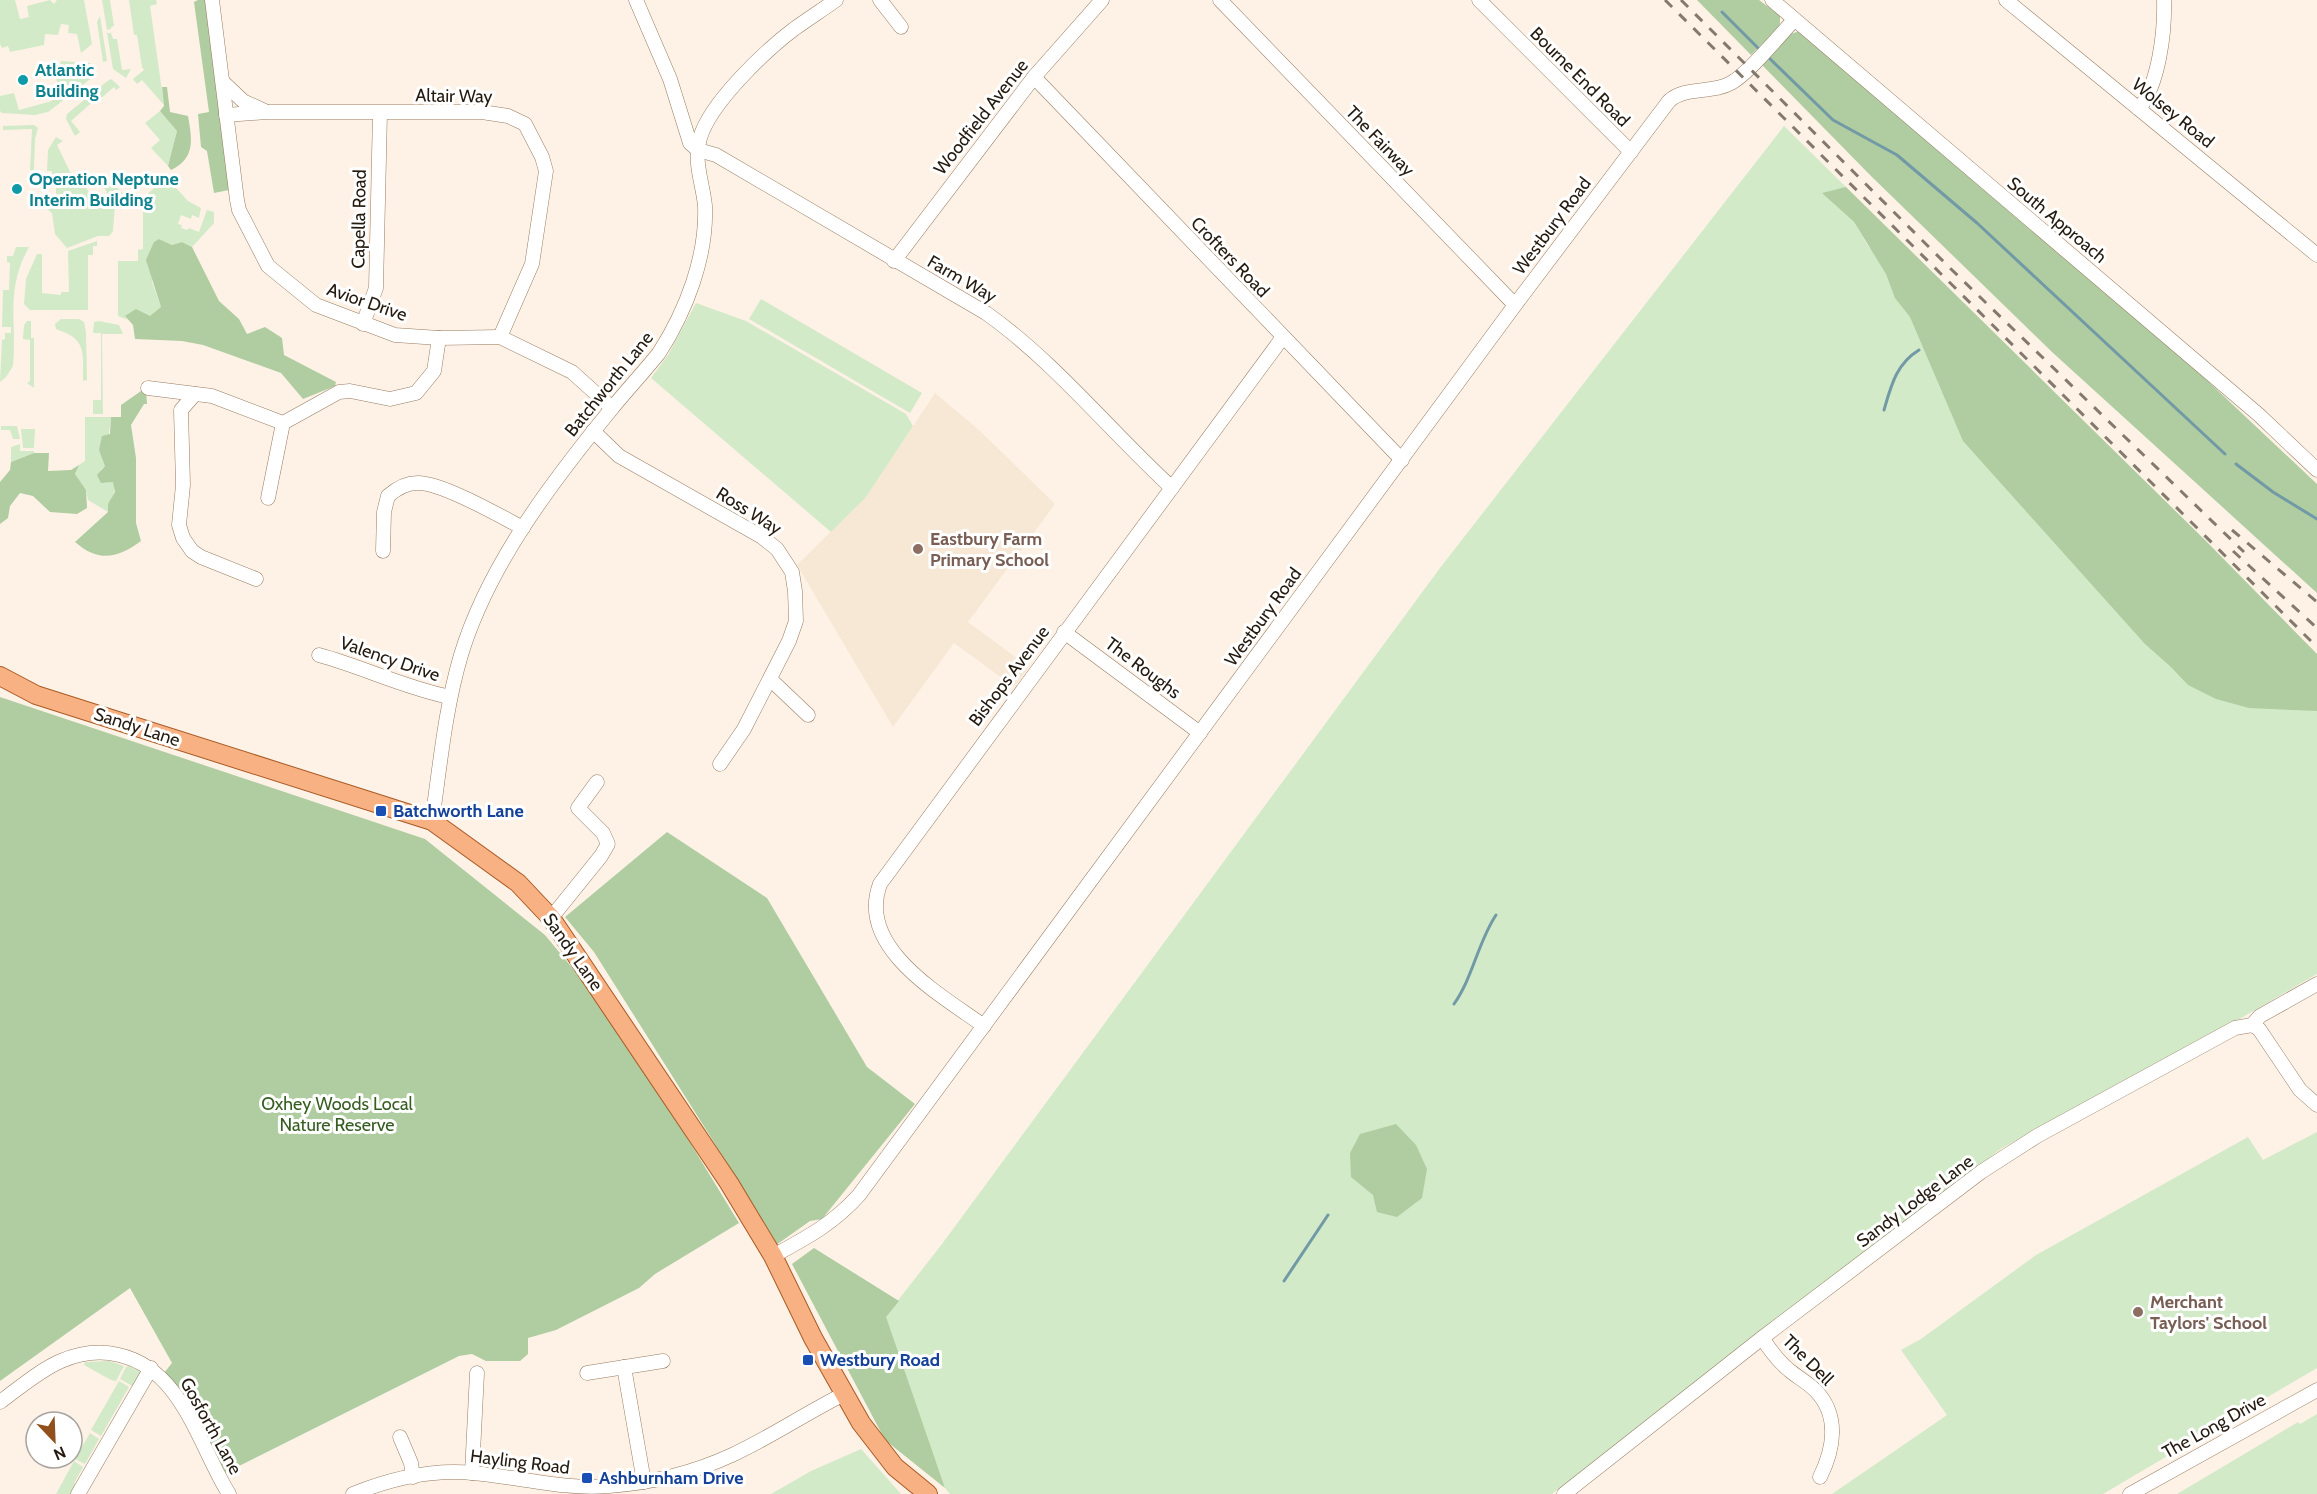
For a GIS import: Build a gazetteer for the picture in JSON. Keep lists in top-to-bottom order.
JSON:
{
  "streets": {
    "main road": ["Sandy Lane"],
    "street": [
      "Bourne End Road",
      "Altair Way",
      "Wolsey Road",
      "Woodfield Avenue",
      "The Fairway",
      "Capella Road",
      "South Approach",
      "Westbury Road",
      "Crofters Road",
      "Farm Way",
      "Avior Drive",
      "Batchworth Lane",
      "Ross Way",
      "Valency Drive",
      "The Roughs",
      "Bishops Avenue",
      "Sandy Lodge Lane",
      "The Dell",
      "Gosforth Lane",
      "The Long Drive",
      "Hayling Road"
    ]
  },
  "crossings": [
    ["Bourne End Road", "Westbury Road"],
    ["Altair Way", "Capella Road"],
    ["Altair Way", "Avior Drive"],
    ["Woodfield Avenue", "Crofters Road"],
    ["Woodfield Avenue", "Farm Way"],
    ["The Fairway", "Westbury Road"],
    ["Capella Road", "Avior Drive"],
    ["South Approach", "Westbury Road"],
    ["Westbury Road", "Crofters Road"],
    ["Westbury Road", "The Roughs"],
    ["Westbury Road", "Bishops Avenue"],
    ["Westbury Road", "Sandy Lane"],
    ["Crofters Road", "Bishops Avenue"],
    ["Farm Way", "Batchworth Lane"],
    ["Farm Way", "Bishops Avenue"],
    ["Avior Drive", "Batchworth Lane"],
    ["Batchworth Lane", "Ross Way"],
    ["Batchworth Lane", "Valency Drive"],
    ["Batchworth Lane", "Sandy Lane"],
    ["The Roughs", "Bishops Avenue"],
    ["Sandy Lane", "Hayling Road"],
    ["Sandy Lodge Lane", "The Dell"]
  ],
  "parks": ["Oxhey Woods Local Nature Reserve"],
  "places": {
    "other": [
      "Atlantic Building",
      "Operation Neptune Interim Building",
      "Eastbury Farm Primary School",
      "Merchant Taylors' School"
    ],
    "transit": ["Batchworth Lane", "Westbury Road", "Ashburnham Drive"]
  },
  "north": "bottom right"
}
